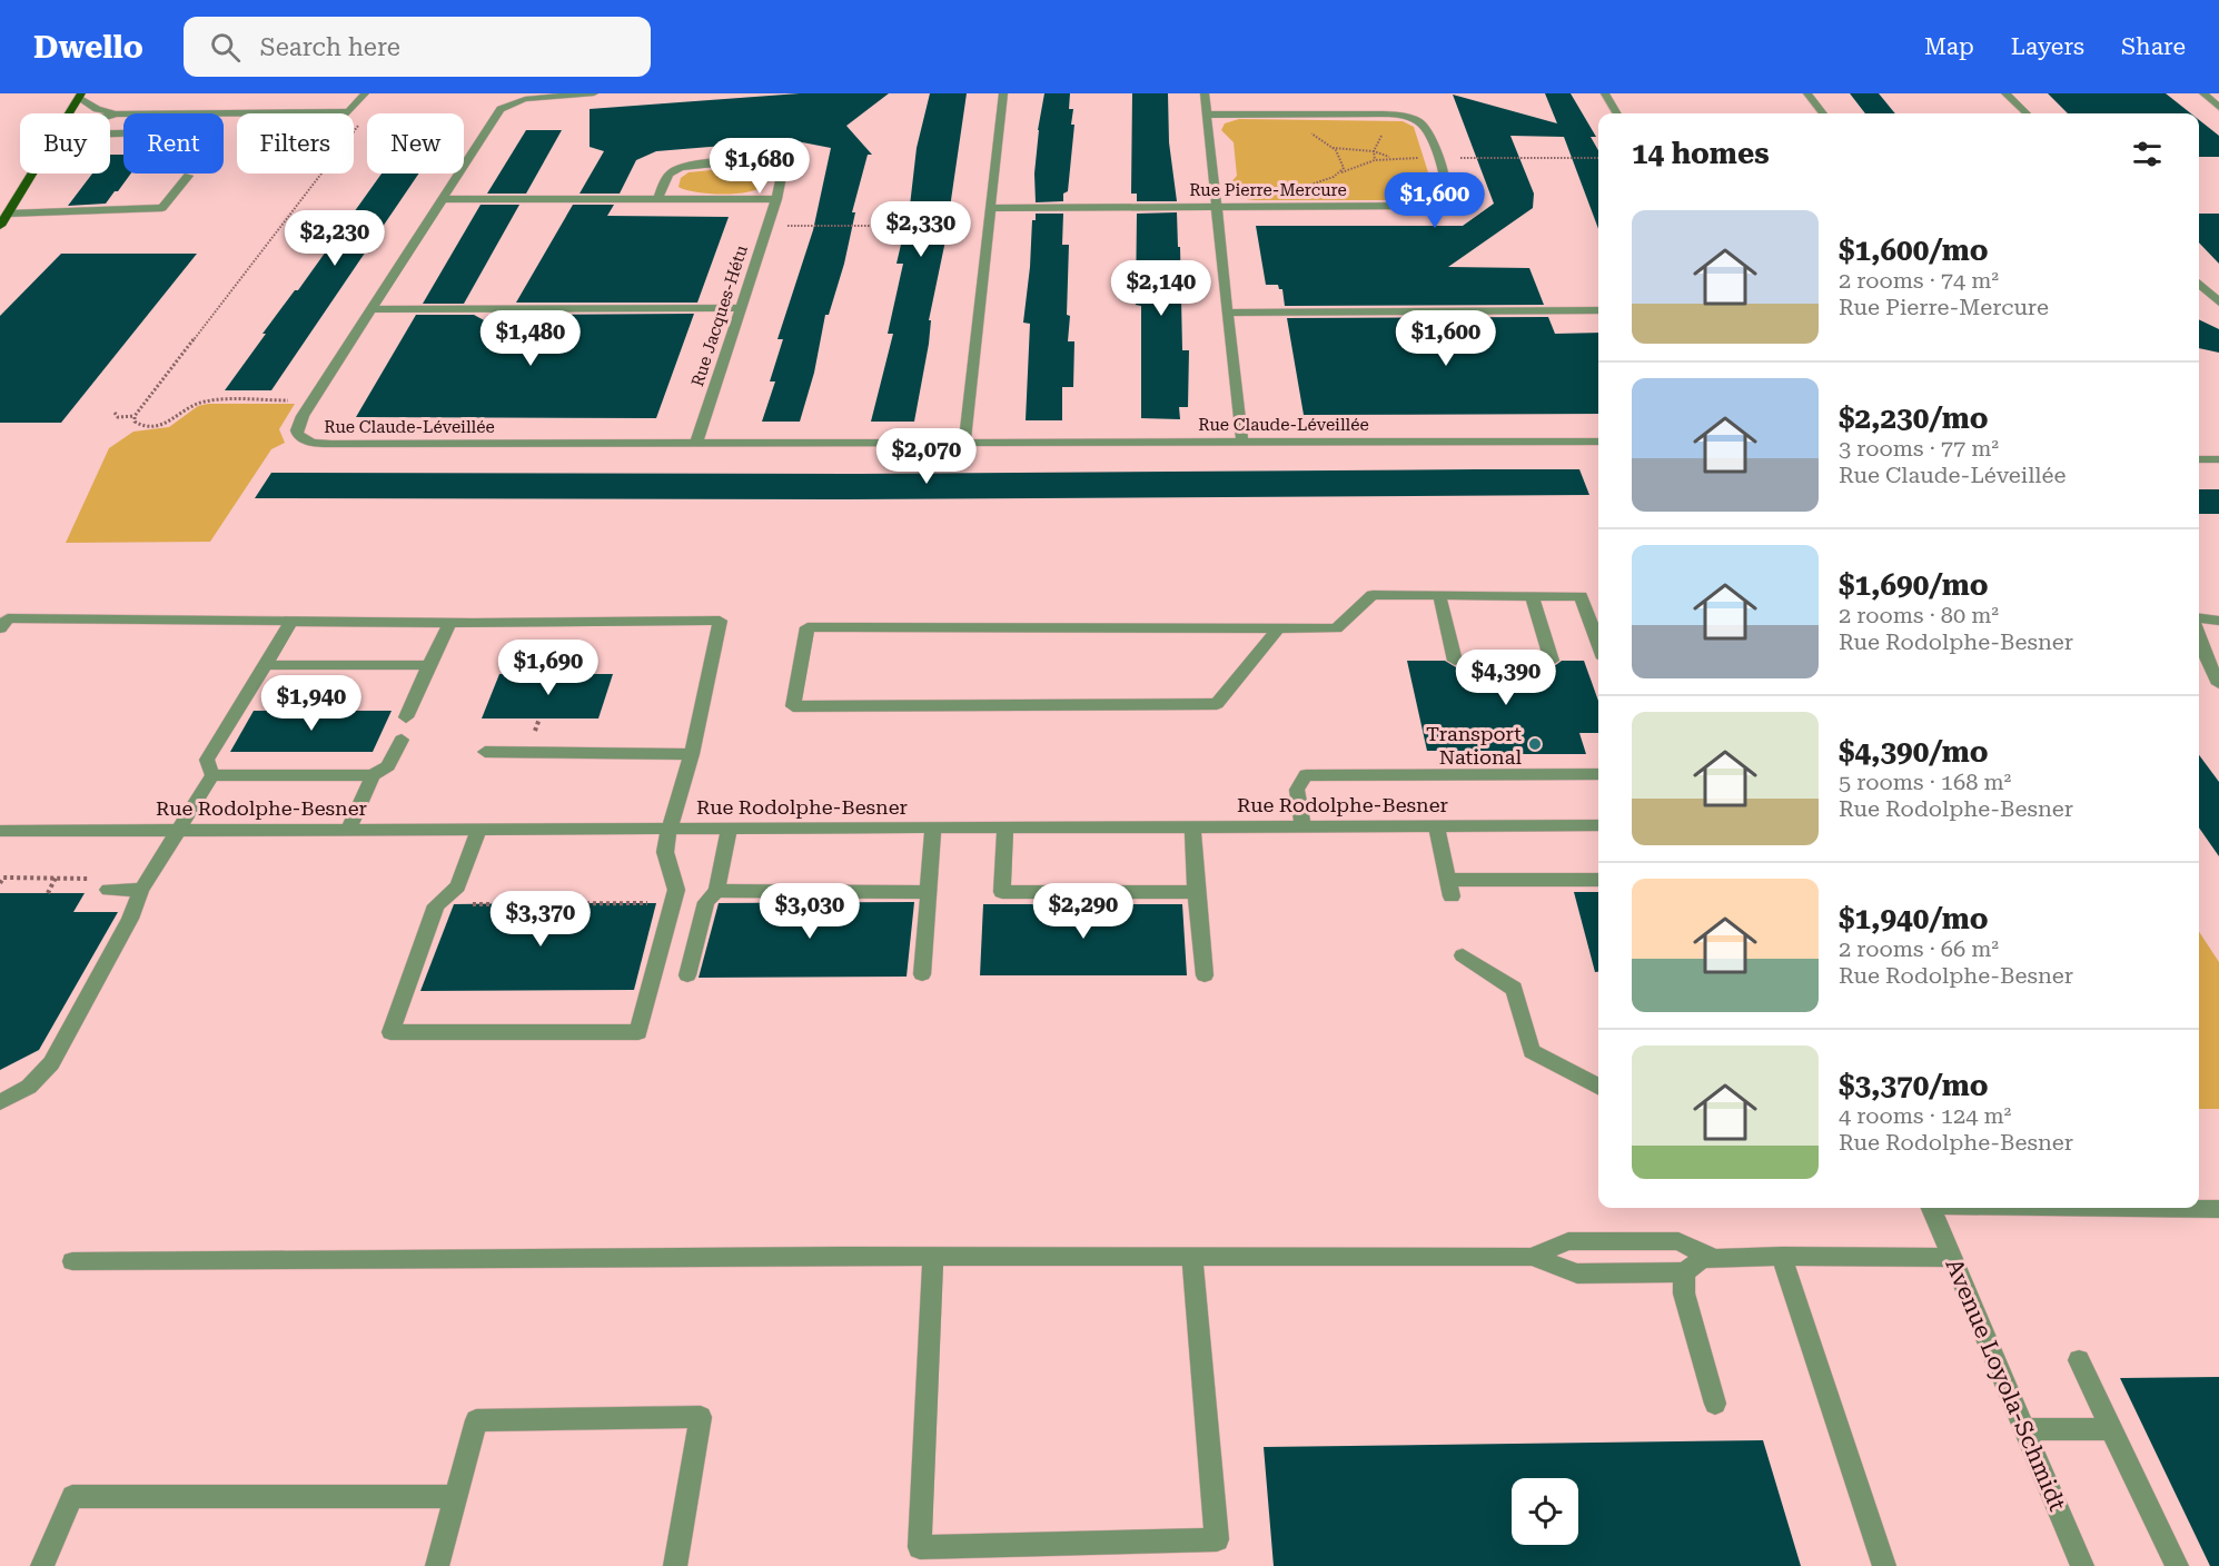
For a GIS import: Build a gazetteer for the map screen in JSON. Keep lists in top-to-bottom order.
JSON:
{
  "streets": {
    "street": [
      "Rue Pierre-Mercure",
      "Rue Jacques-Hétu",
      "Rue Claude-Léveillée",
      "Rue Rodolphe-Besner",
      "Avenue Loyola-Schmidt"
    ]
  },
  "crossings": [
    ["Rue Jacques-Hétu", "Rue Claude-Léveillée"]
  ],
  "places": ["Transport National"],
  "page": {
    "header": "Dwello",
    "search": "Search here",
    "nav": ["Map", "Layers", "Share"],
    "chip": [
      "Buy",
      "Rent",
      "Filters",
      "New"
    ],
    "heading": "14 homes",
    "price": [
      "$1,680",
      "$1,600",
      "$2,330",
      "$2,230",
      "$2,140",
      "$1,480",
      "$1,600",
      "$2,070",
      "$1,690",
      "$4,390",
      "$1,940",
      "$3,030",
      "$2,290",
      "$3,370"
    ],
    "list": [
      {
        "name": "$1,600/mo",
        "note": "2 rooms · 74 m² · Rue Pierre-Mercure"
      },
      {
        "name": "$2,230/mo",
        "note": "3 rooms · 77 m² · Rue Claude-Léveillée"
      },
      {
        "name": "$1,690/mo",
        "note": "2 rooms · 80 m² · Rue Rodolphe-Besner"
      },
      {
        "name": "$4,390/mo",
        "note": "5 rooms · 168 m² · Rue Rodolphe-Besner"
      },
      {
        "name": "$1,940/mo",
        "note": "2 rooms · 66 m² · Rue Rodolphe-Besner"
      },
      {
        "name": "$3,370/mo",
        "note": "4 rooms · 124 m² · Rue Rodolphe-Besner"
      }
    ]
  }
}
